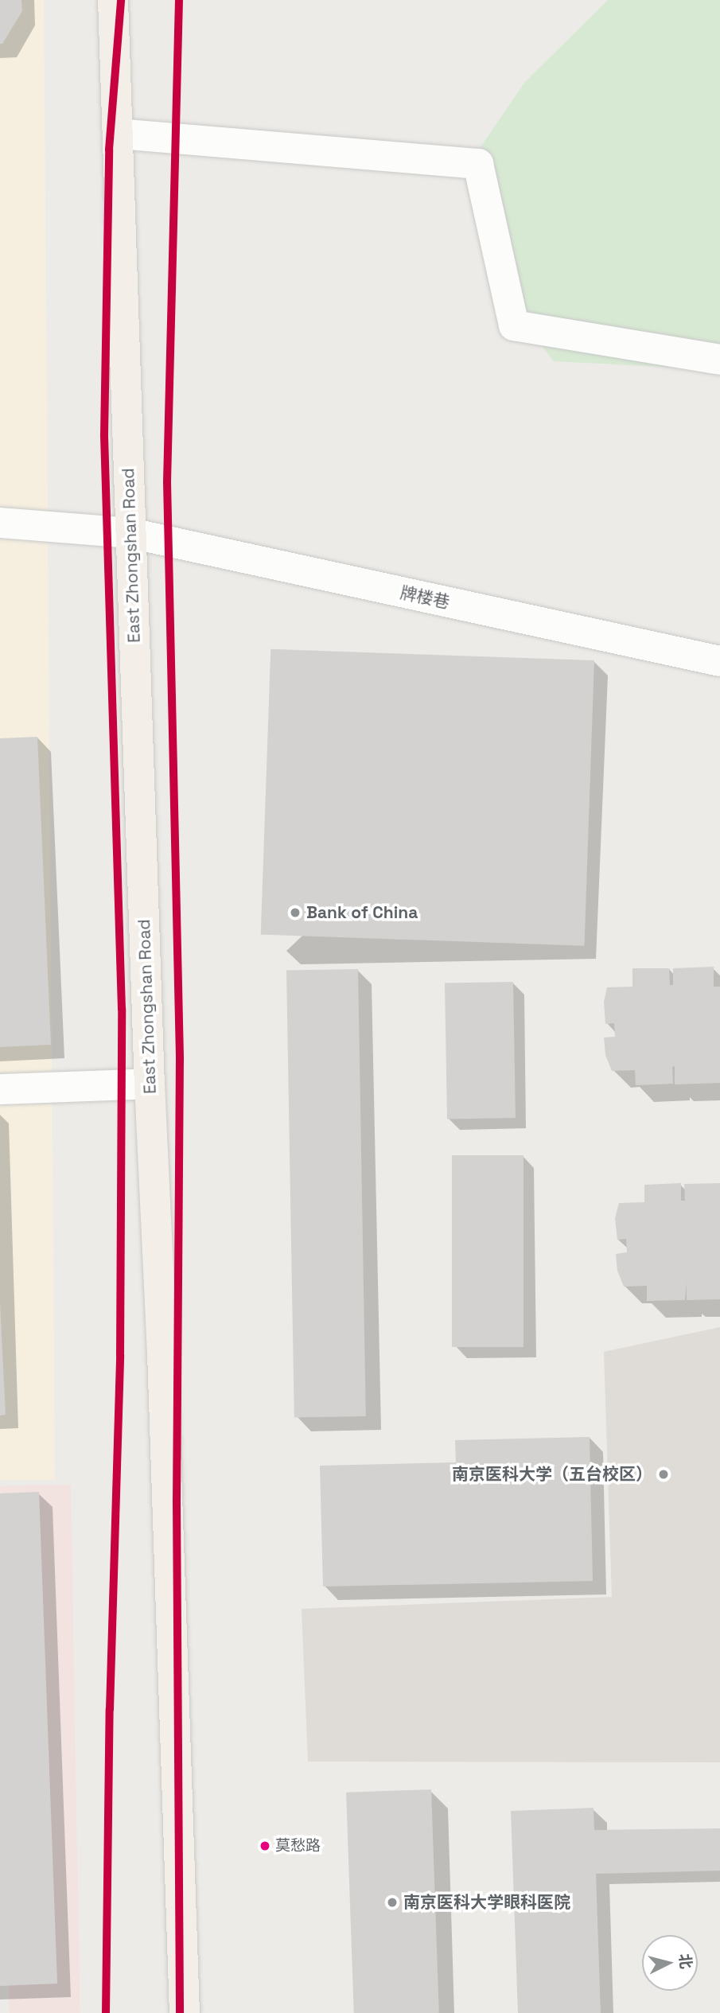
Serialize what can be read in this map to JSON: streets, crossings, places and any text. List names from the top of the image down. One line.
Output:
{"streets":{"main road":["East Zhongshan Road"],"street":["牌楼巷"]},"crossings":[["East Zhongshan Road","牌楼巷"]],"places":["Bank of China","南京医科大学（五台校区）","莫愁路","南京医科大学眼科医院"],"north":"right"}
